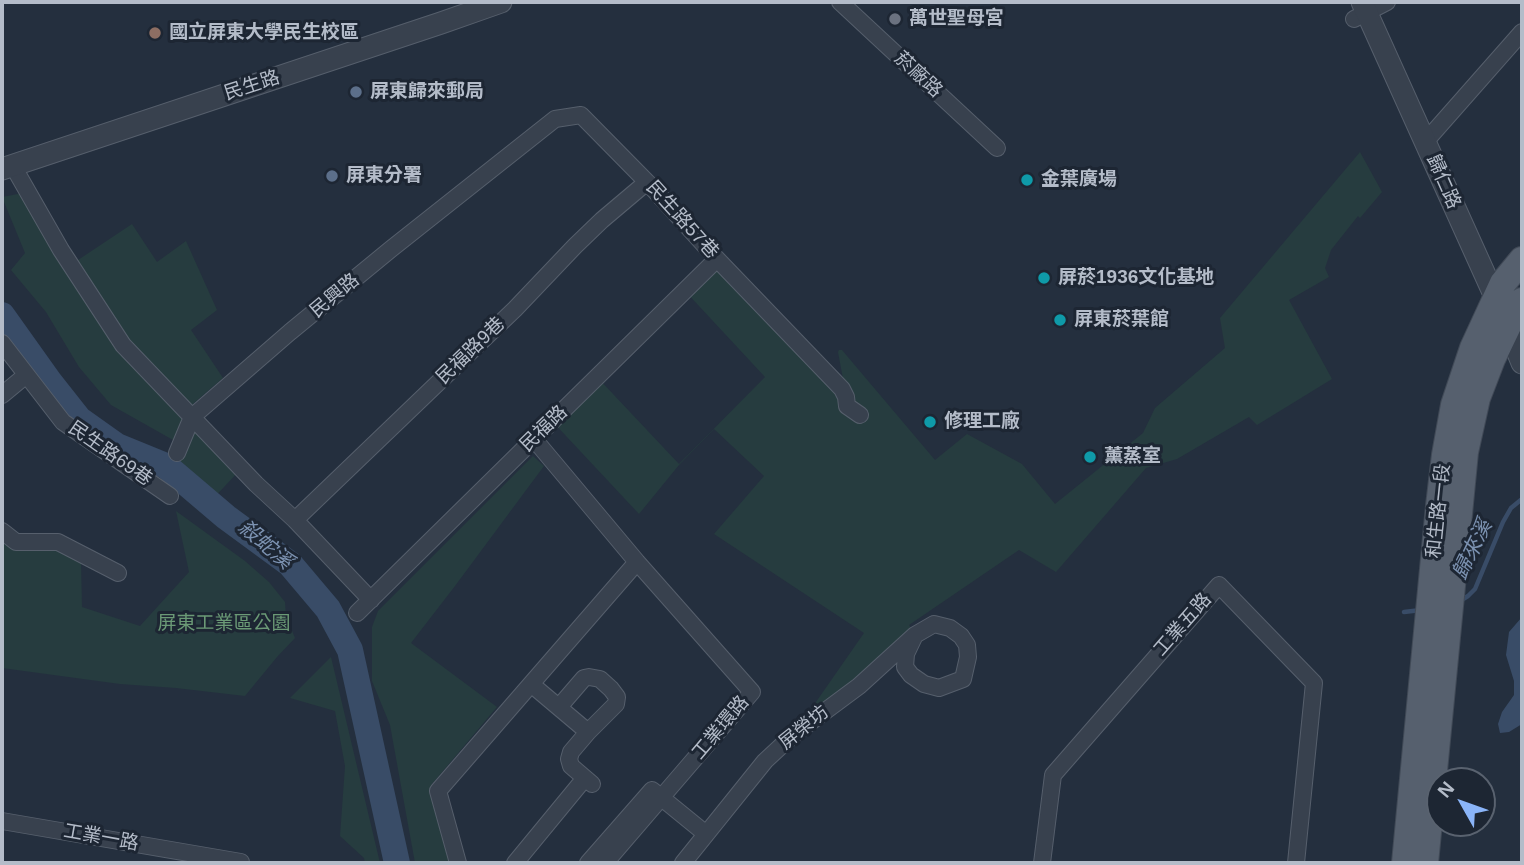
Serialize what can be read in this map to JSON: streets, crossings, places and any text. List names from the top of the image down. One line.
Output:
{"streets":{"main road":["和生路一段"],"street":["菸廠路","民生路","歸仁路","民生路57巷","民興路","民福路9巷","民福路","民生路69巷","工業五路","工業環路","屏榮坊","工業一路"]},"crossings":[["歸仁路","和生路一段"],["民生路57巷","民興路"],["民生路57巷","民福路9巷"],["民生路57巷","民福路"],["民福路","工業環路"]],"water":["殺蛇溪","歸來溪"],"parks":["屏東工業區公園"],"places":["萬世聖母宮","國立屏東大學民生校區","屏東歸來郵局","屏東分署","金葉廣場","屏菸1936文化基地","屏東菸葉館","修理工廠","薰蒸室"],"north":"top left"}
